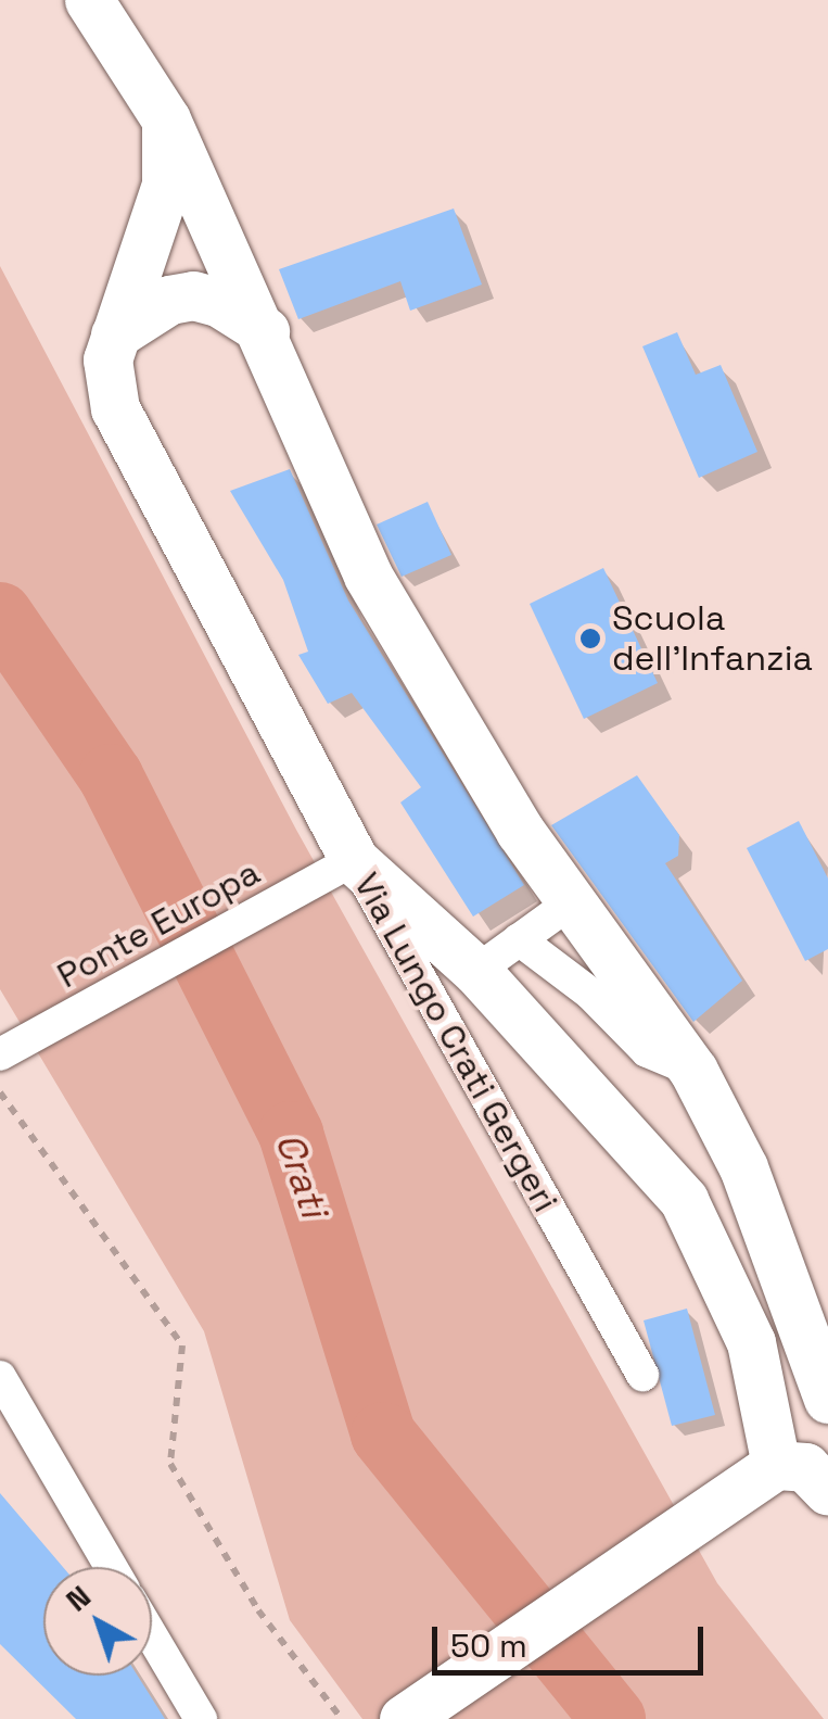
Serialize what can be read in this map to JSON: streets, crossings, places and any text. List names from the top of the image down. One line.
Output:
{"streets":{"street":["Ponte Europa","Via Lungo Crati Gergeri"]},"crossings":[["Ponte Europa","Via Lungo Crati Gergeri"]],"water":["Crati"],"places":["Scuola dell'Infanzia"],"scale_bar":"50 m","north":"top left"}
